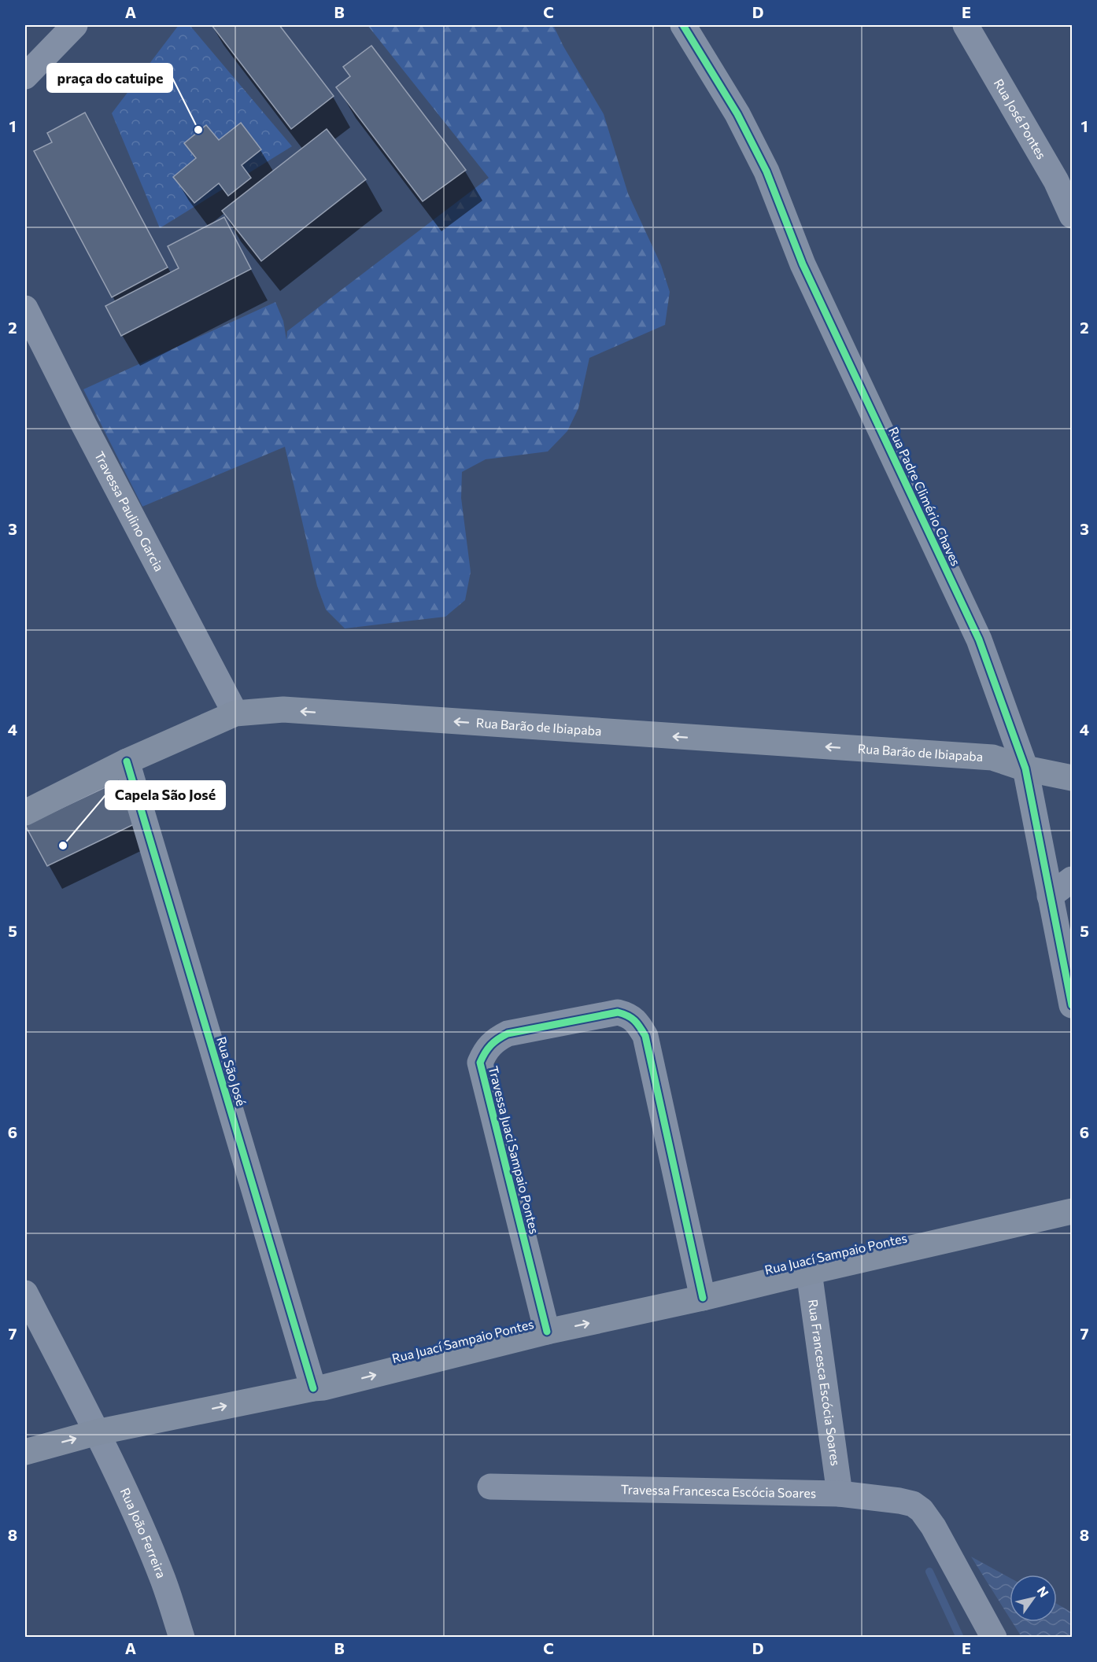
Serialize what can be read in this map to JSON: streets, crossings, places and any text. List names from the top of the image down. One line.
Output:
{"streets":{"main road":["Rua Barão de Ibiapaba","Rua Juací Sampaio Pontes"],"street":["Rua José Pontes","Rua Padre Climério Chaves","Travessa Paulino Garcia","Rua São José","Travessa Juaci Sampaio Pontes","Rua Francesca Escócia Soares","Travessa Francesca Escócia Soares","Rua João Ferreira"]},"crossings":[["Rua Padre Climério Chaves","Rua Barão de Ibiapaba"],["Travessa Paulino Garcia","Rua Barão de Ibiapaba"],["Rua Barão de Ibiapaba","Rua São José"],["Rua São José","Rua Juací Sampaio Pontes"],["Travessa Juaci Sampaio Pontes","Rua Juací Sampaio Pontes"],["Rua Juací Sampaio Pontes","Rua Francesca Escócia Soares"],["Rua Juací Sampaio Pontes","Rua João Ferreira"],["Rua Francesca Escócia Soares","Travessa Francesca Escócia Soares"]],"one_way":["Rua Barão de Ibiapaba","Rua Juací Sampaio Pontes"],"places":["praça do catuipe","Capela São José"],"north":"top right","grid":{"columns":["A","B","C","D","E"],"rows":["1","2","3","4","5","6","7","8"]}}
